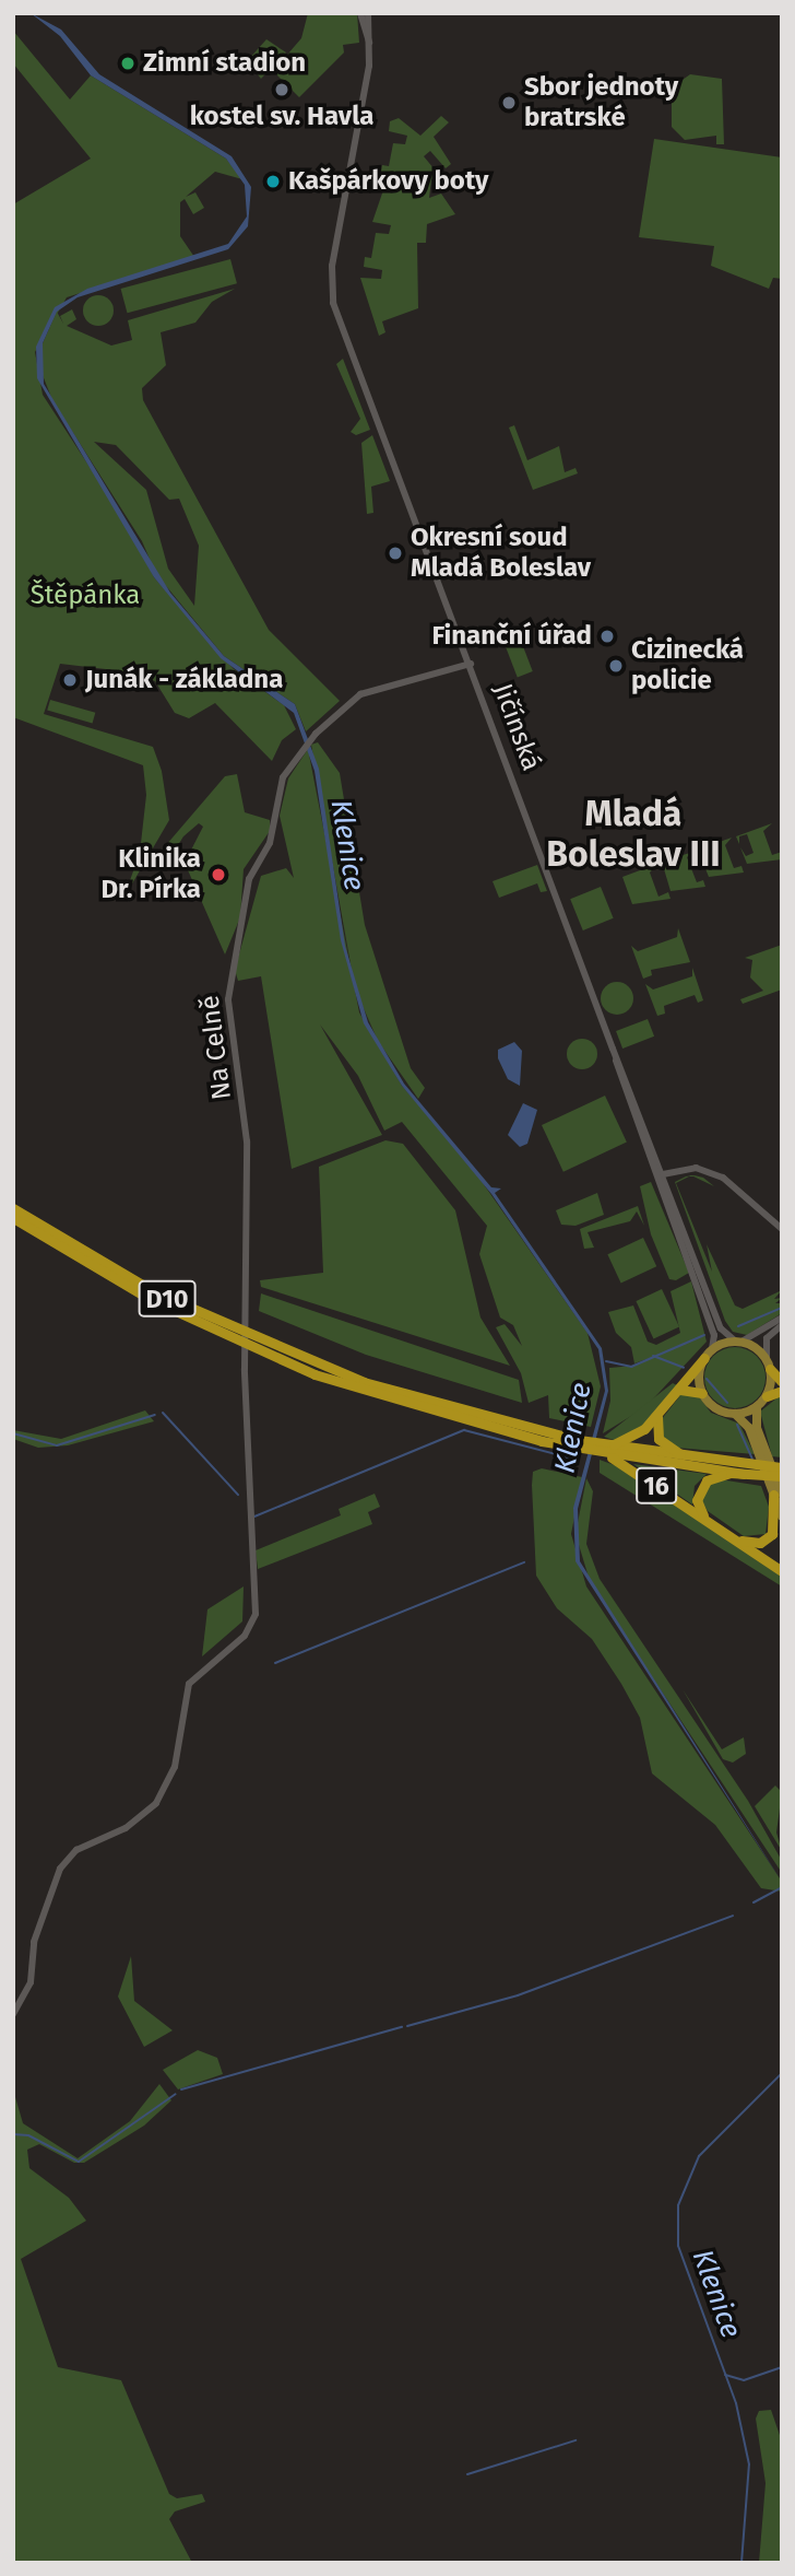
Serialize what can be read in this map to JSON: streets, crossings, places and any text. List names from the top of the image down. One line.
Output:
{"streets":{"highway":["D10","16"],"main road":["Jičínská"],"street":["Na Celně"]},"crossings":[["Jičínská","Na Celně"],["D10","16"]],"districts":["Mladá Boleslav III"],"water":["Klenice"],"parks":["Štěpánka"],"places":["Zimní stadion","kostel sv. Havla","Sbor jednoty bratrské","Kašpárkovy boty","Okresní soud Mladá Boleslav","Finanční úřad","Cizinecká policie","Junák - základna","Klinika Dr. Pírka"]}
